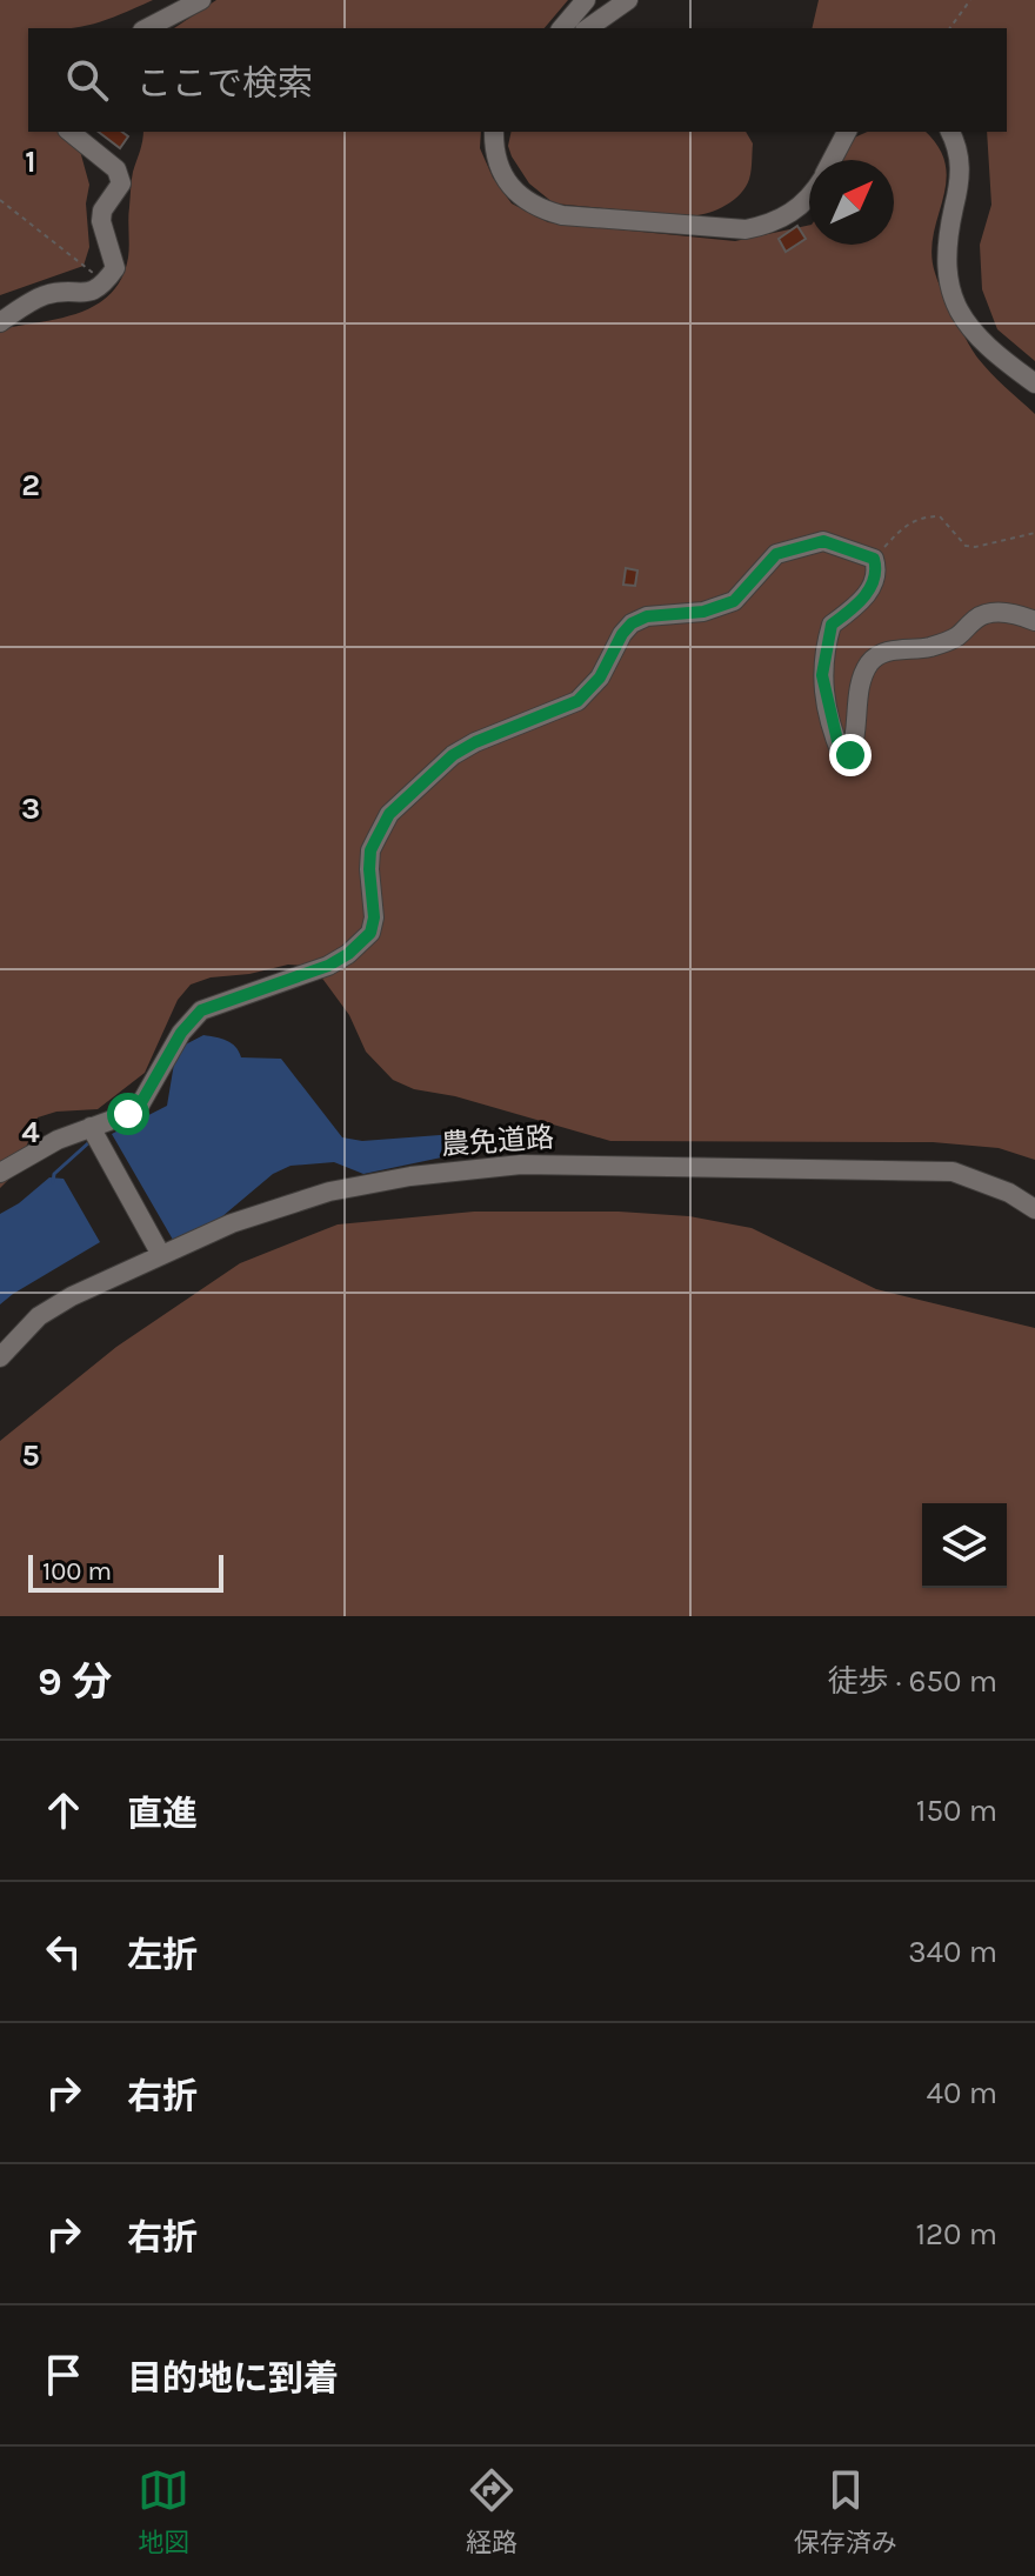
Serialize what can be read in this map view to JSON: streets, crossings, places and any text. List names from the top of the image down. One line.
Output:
{"streets":{"street":["農免道路"]},"scale_bar":"100 m","north":"top right","page":{"search":"ここで検索","scale":"100 m","heading":["9 分","徒歩 · 650 m"],"list":[["直進","150 m"],["左折","340 m"],["右折","40 m"],["右折","120 m"],"目的地に到着"],"nav":["地図","経路","保存済み"]},"grid":{"rows":["1","2","3","4","5"]}}
